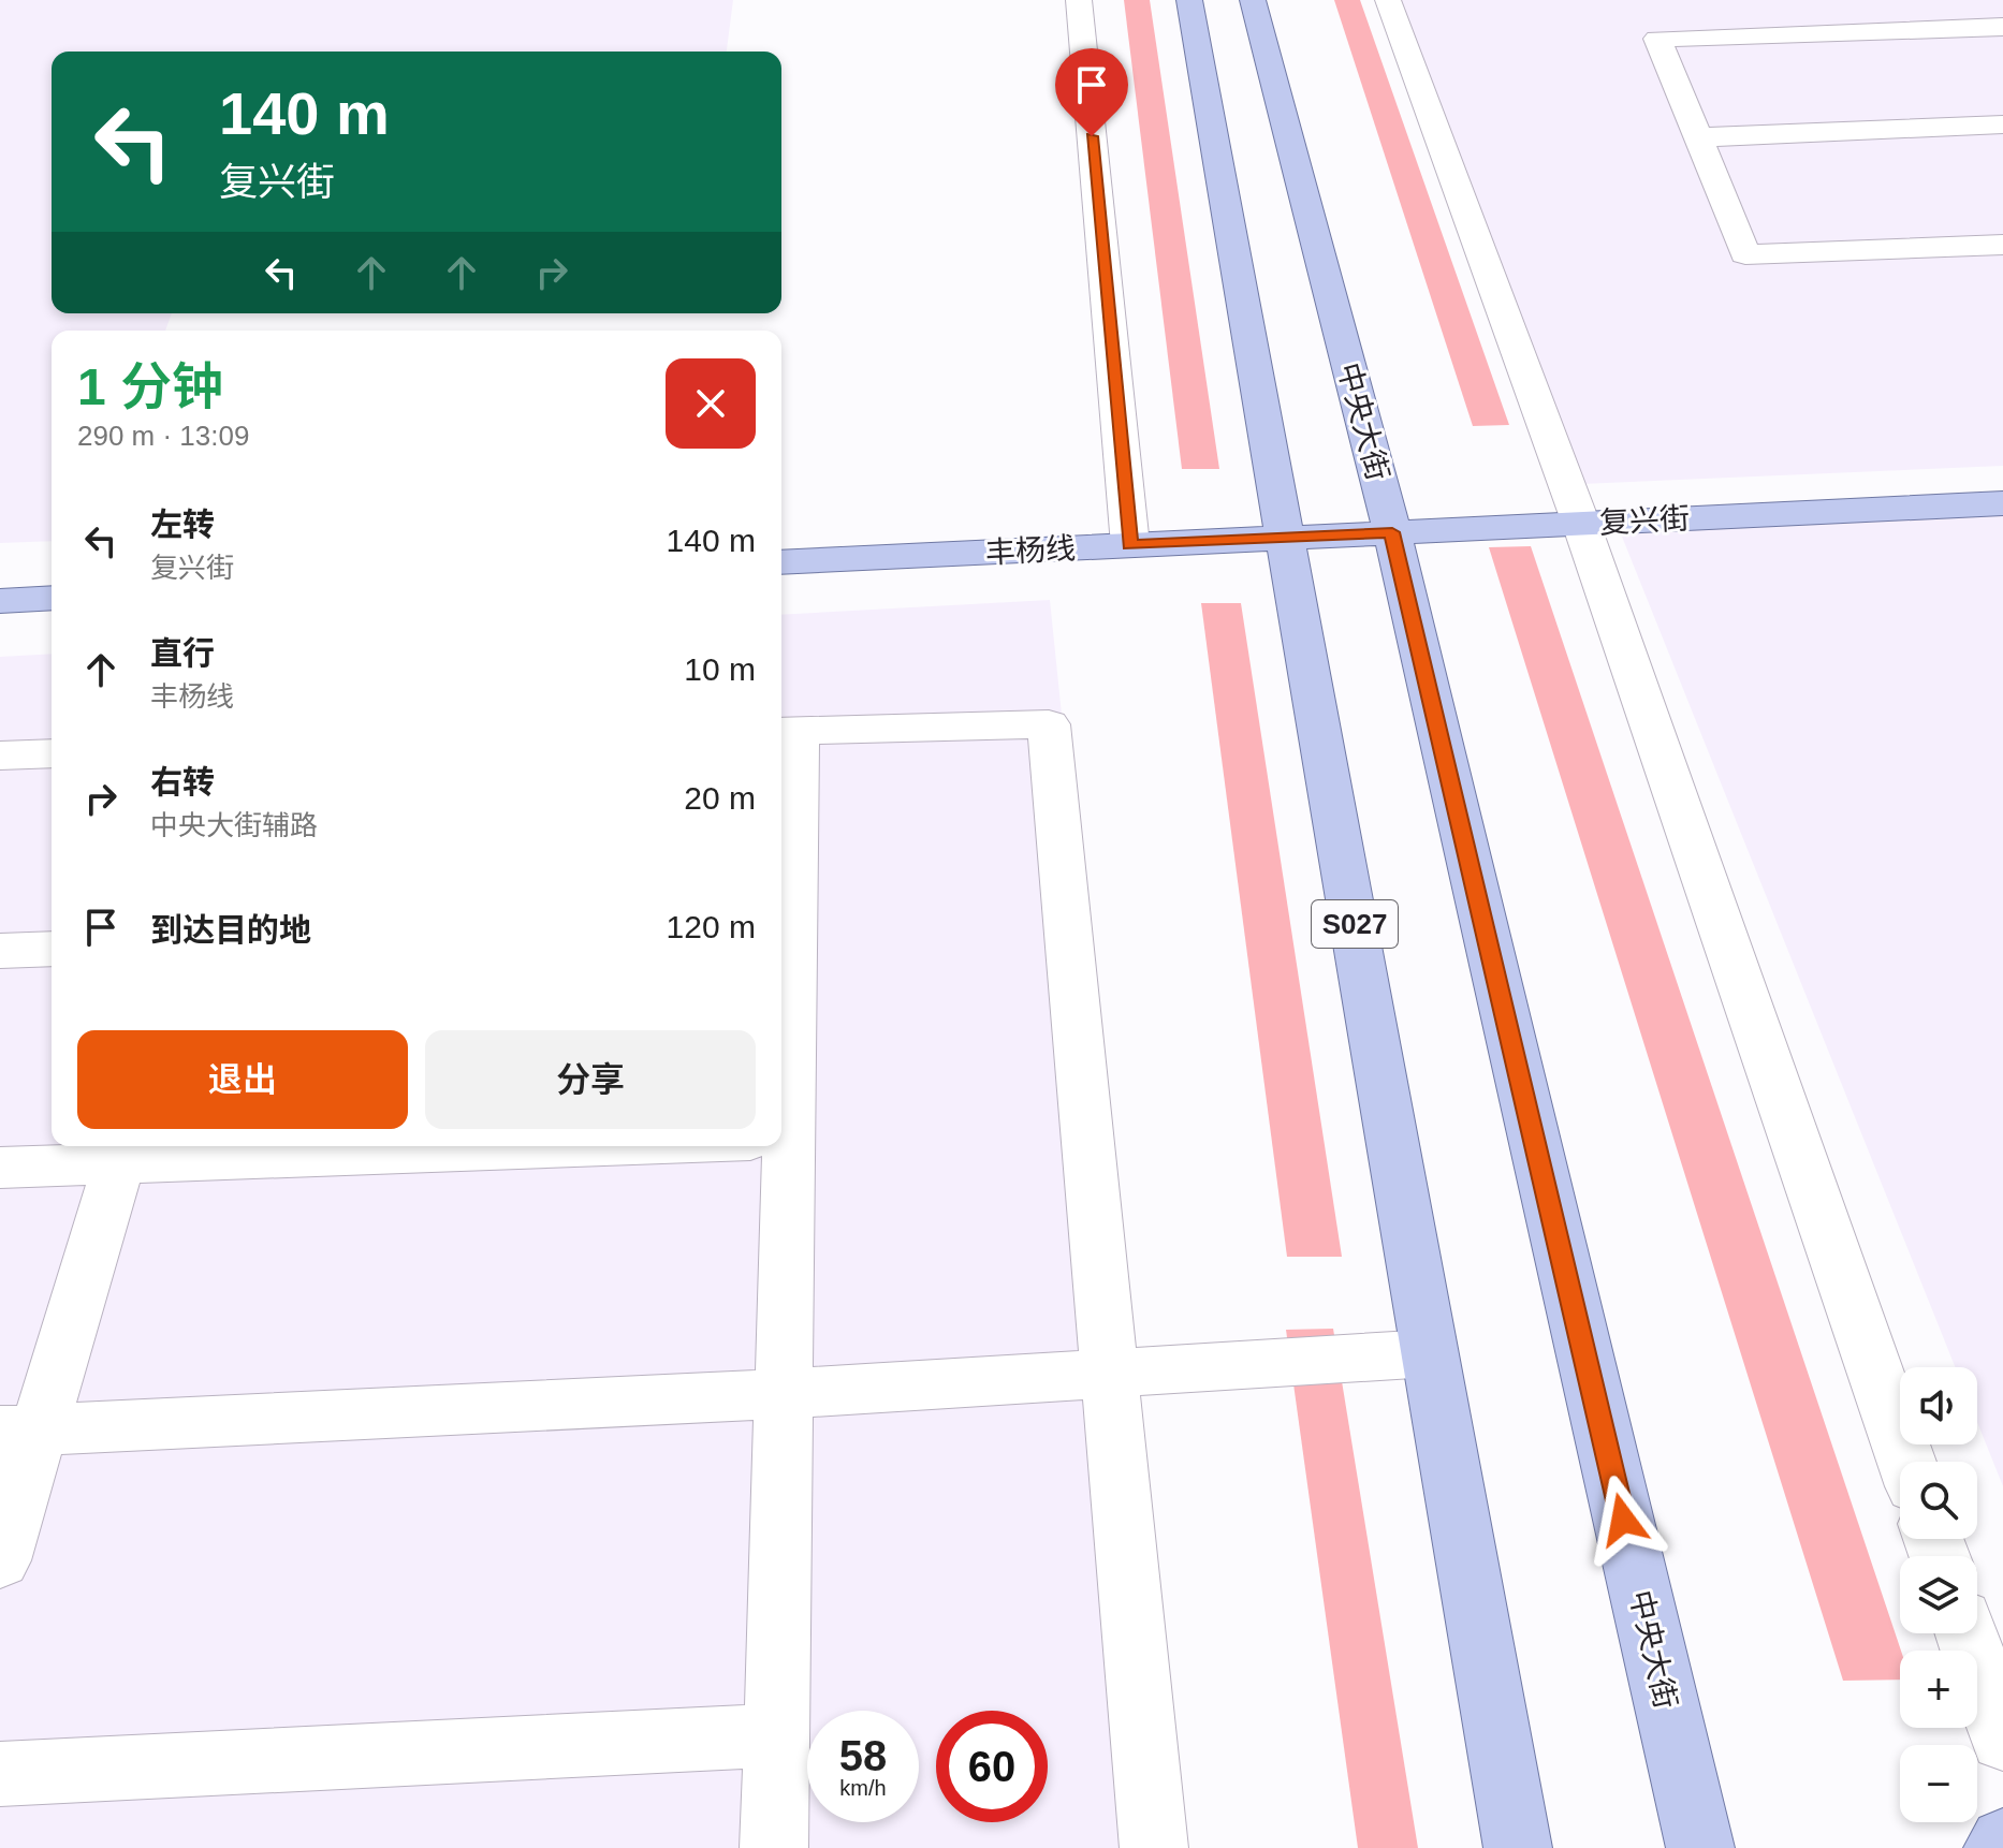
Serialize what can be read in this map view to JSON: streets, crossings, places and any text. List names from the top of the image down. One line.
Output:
{"streets":{"main road":["中央大街","复兴街","丰杨线","S027"]},"crossings":[["中央大街","复兴街"],["复兴街","丰杨线"],["复兴街","S027"],["丰杨线","S027"]],"page":{"turn":["140 m","复兴街"],"heading":["1 分钟","290 m · 13:09"],"list":[{"name":"左转","note":"复兴街","value":"140 m"},{"name":"直行","note":"丰杨线","value":"10 m"},{"name":"右转","note":"中央大街辅路","value":"20 m"},{"name":"到达目的地","value":"120 m"}],"buttons":["退出","分享"],"map_buttons":["+","−"],"speed":"58 km/h","limit":"60"}}
